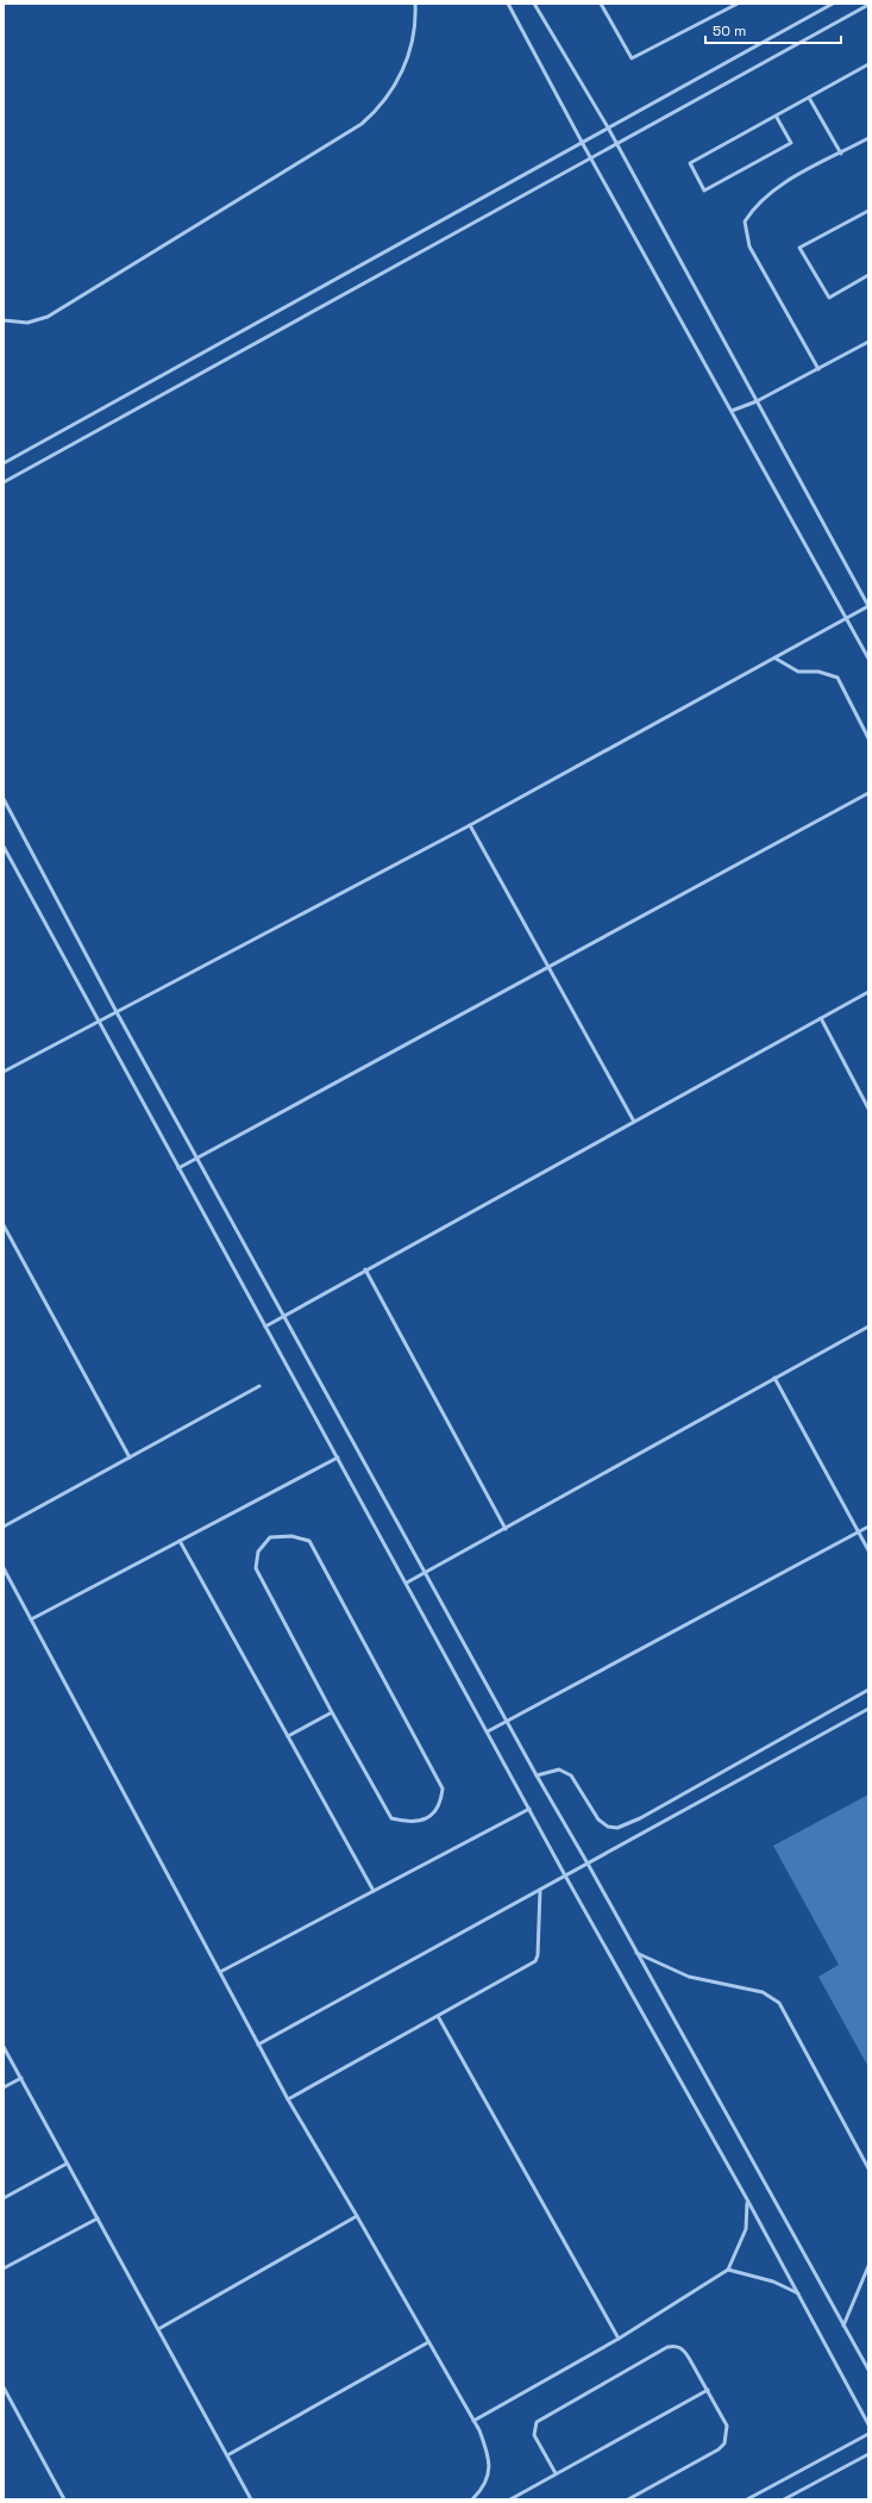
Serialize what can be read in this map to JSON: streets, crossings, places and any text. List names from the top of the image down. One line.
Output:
{"scale_bar":"50 m"}
